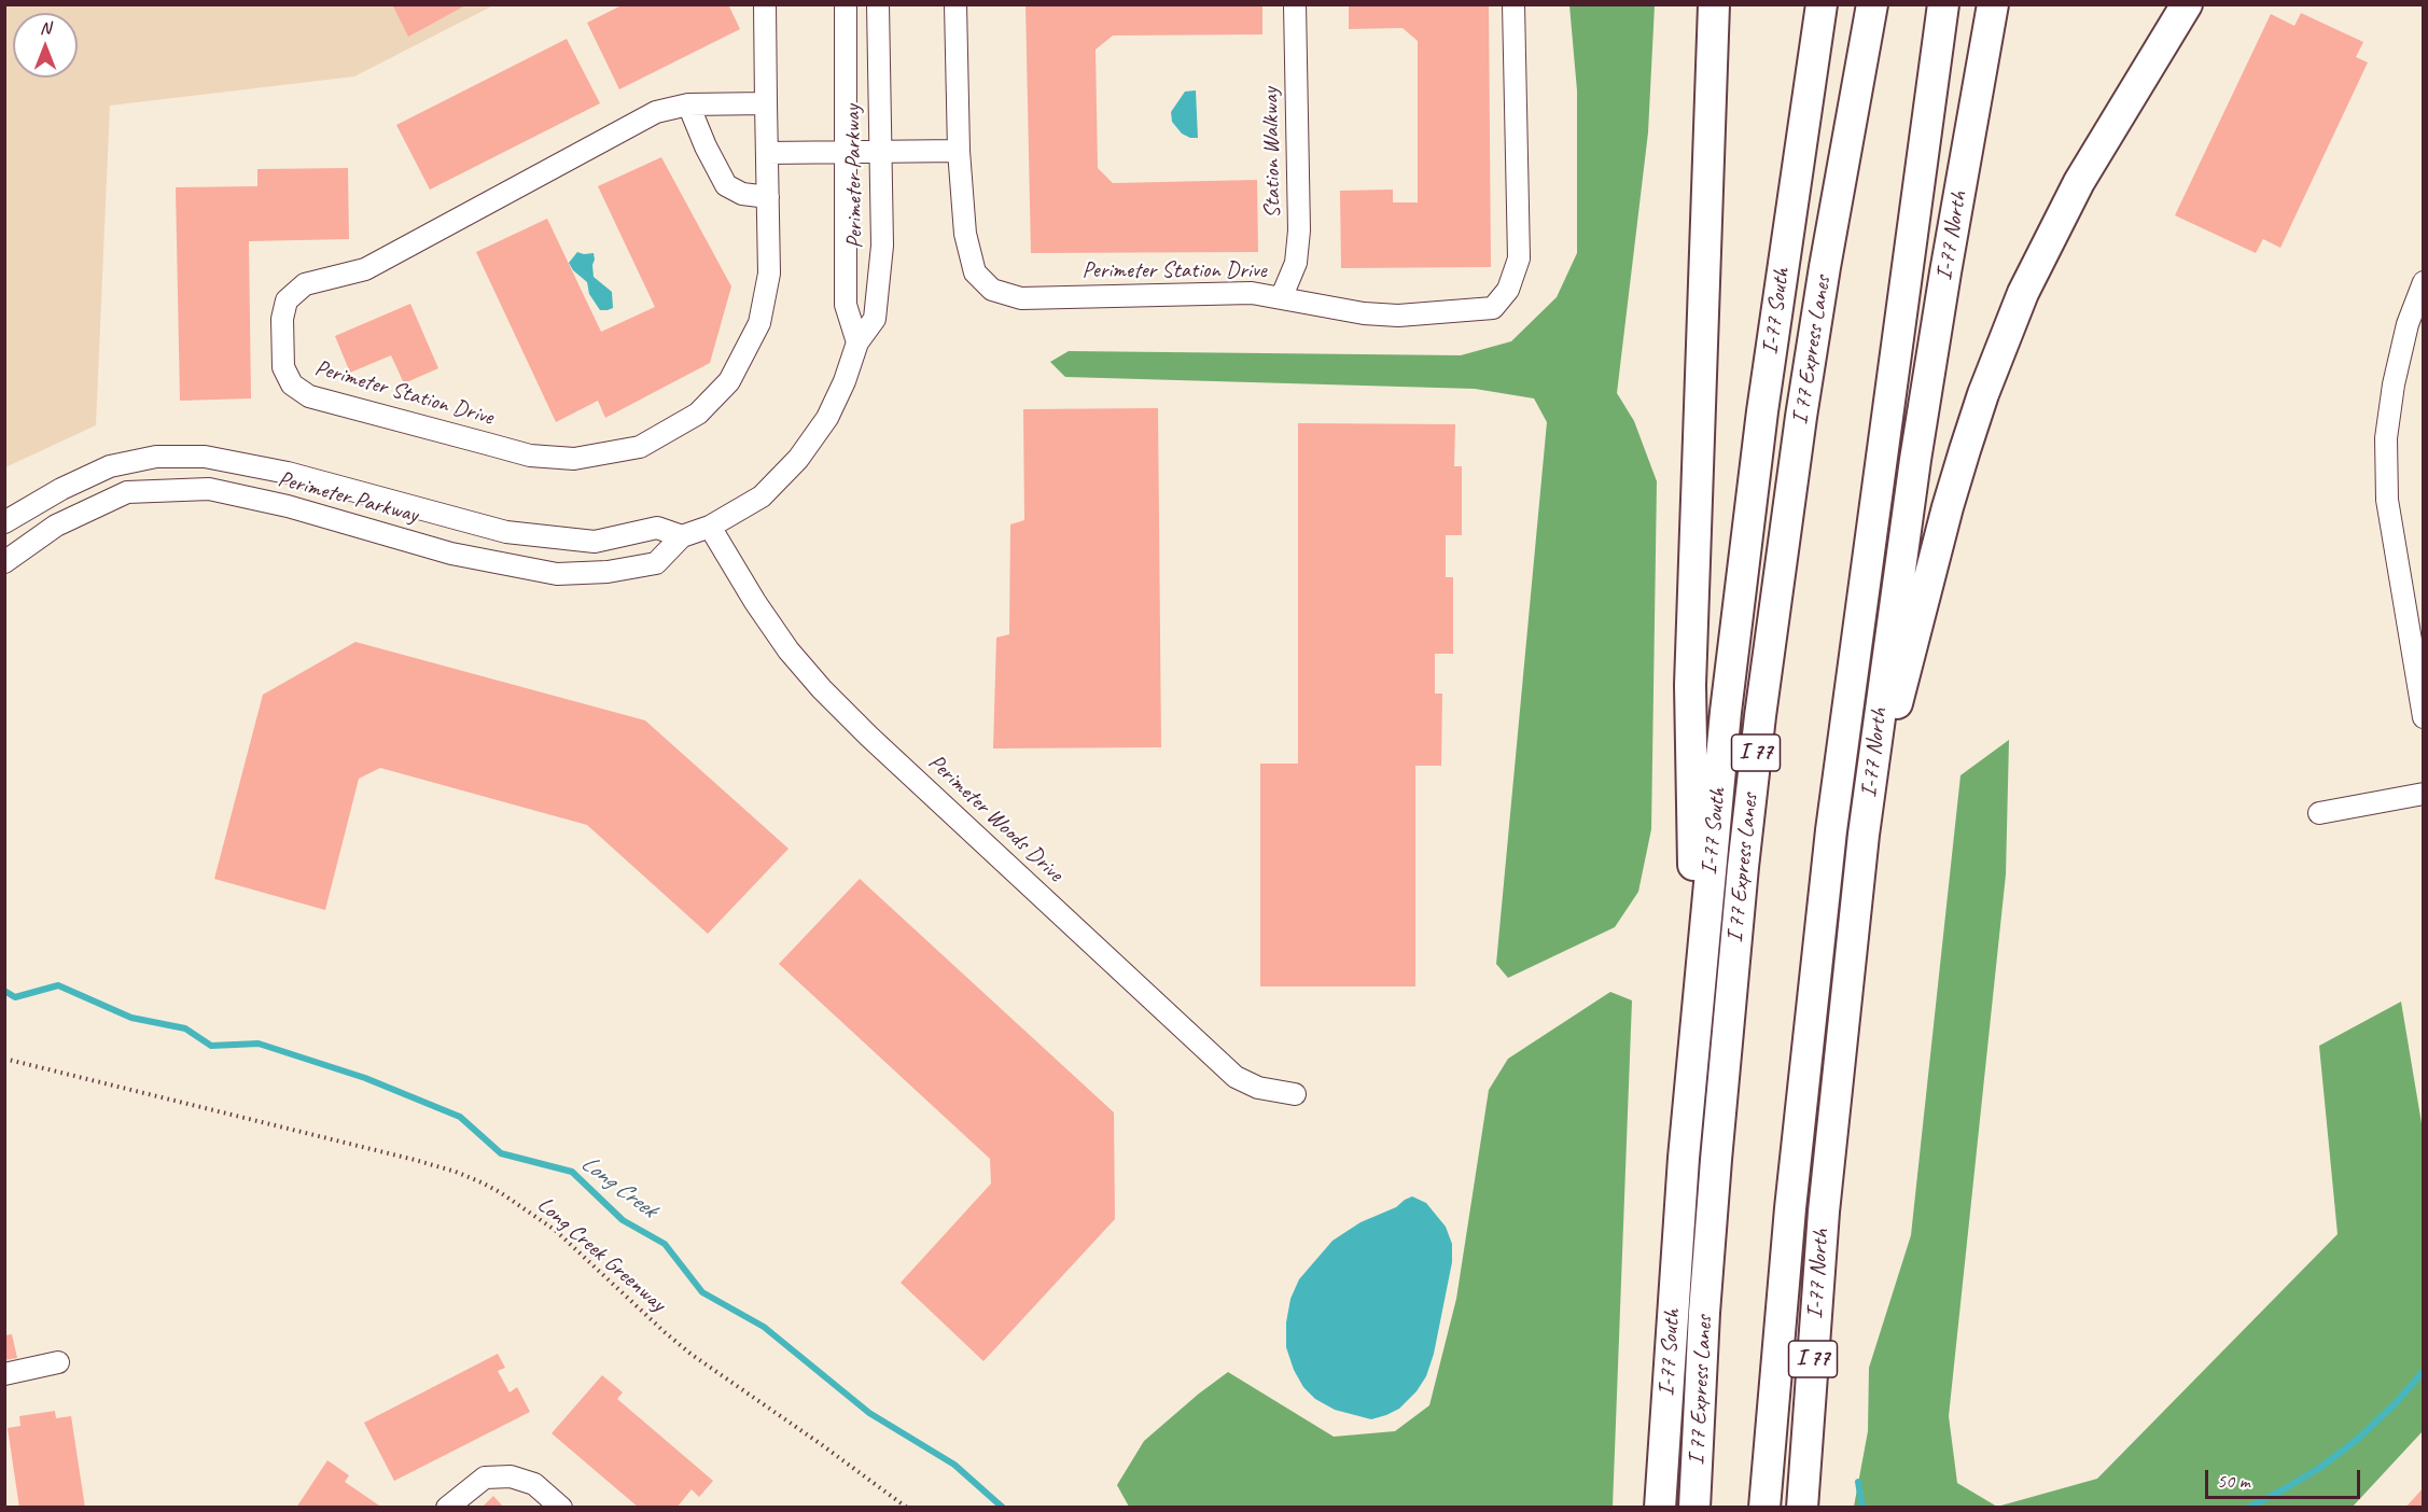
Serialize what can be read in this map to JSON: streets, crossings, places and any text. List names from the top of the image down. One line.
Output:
{"streets":{"highway":["I-77 North","I-77 South","I 77 Express Lanes","I 77"],"street":["Station Walkway","Perimeter Parkway","Perimeter Station Drive","Perimeter Woods Drive"],"path":["Long Creek Greenway"]},"crossings":[["Station Walkway","Perimeter Station Drive"],["Perimeter Parkway","Perimeter Woods Drive"]],"water":["Long Creek"],"scale_bar":"50 m","north":"top"}
